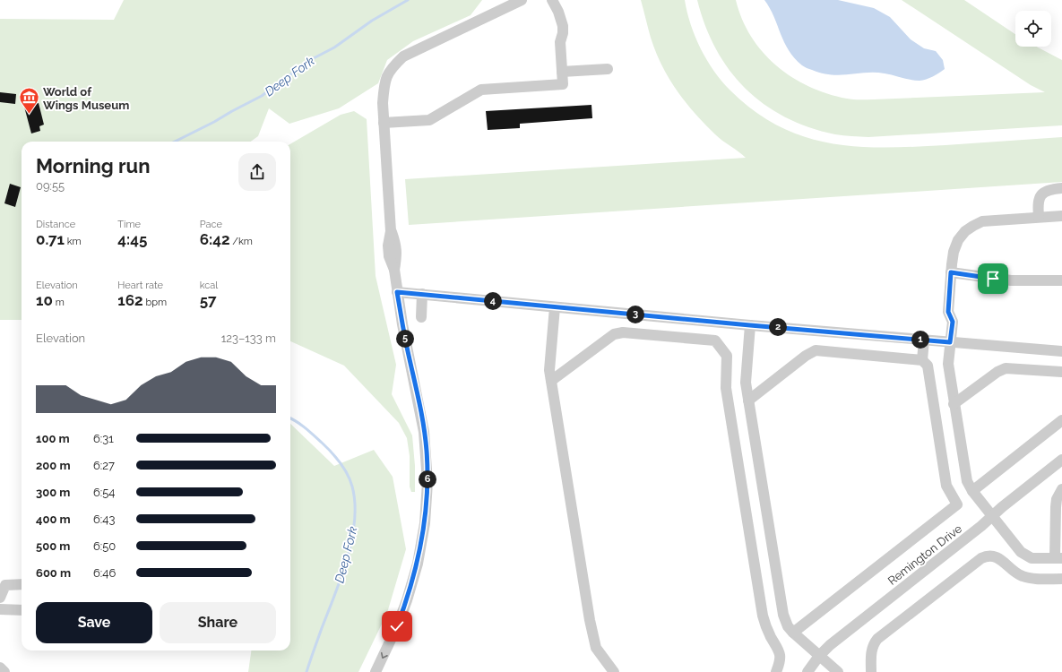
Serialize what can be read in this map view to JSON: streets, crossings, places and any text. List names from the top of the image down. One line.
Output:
{"streets":{"street":["Remington Drive"]},"water":["Deep Fork"],"places":{"museum":["World of Wings Museum"]},"page":{"heading":["Morning run","09:55"],"stats":[["Distance","0.71 km"],["Time","4:45"],["Pace","6:42 /km"],["Elevation","10 m"],["Heart rate","162 bpm"],["kcal","57"]],"pins":["4","3","2","5","1","6"],"chart":["Elevation","123–133 m"],"list":[{"name":"100 m","note":"6:31"},{"name":"200 m","note":"6:27"},{"name":"300 m","note":"6:54"},{"name":"400 m","note":"6:43"},{"name":"500 m","note":"6:50"},{"name":"600 m","note":"6:46"}],"buttons":["Save","Share"]}}
